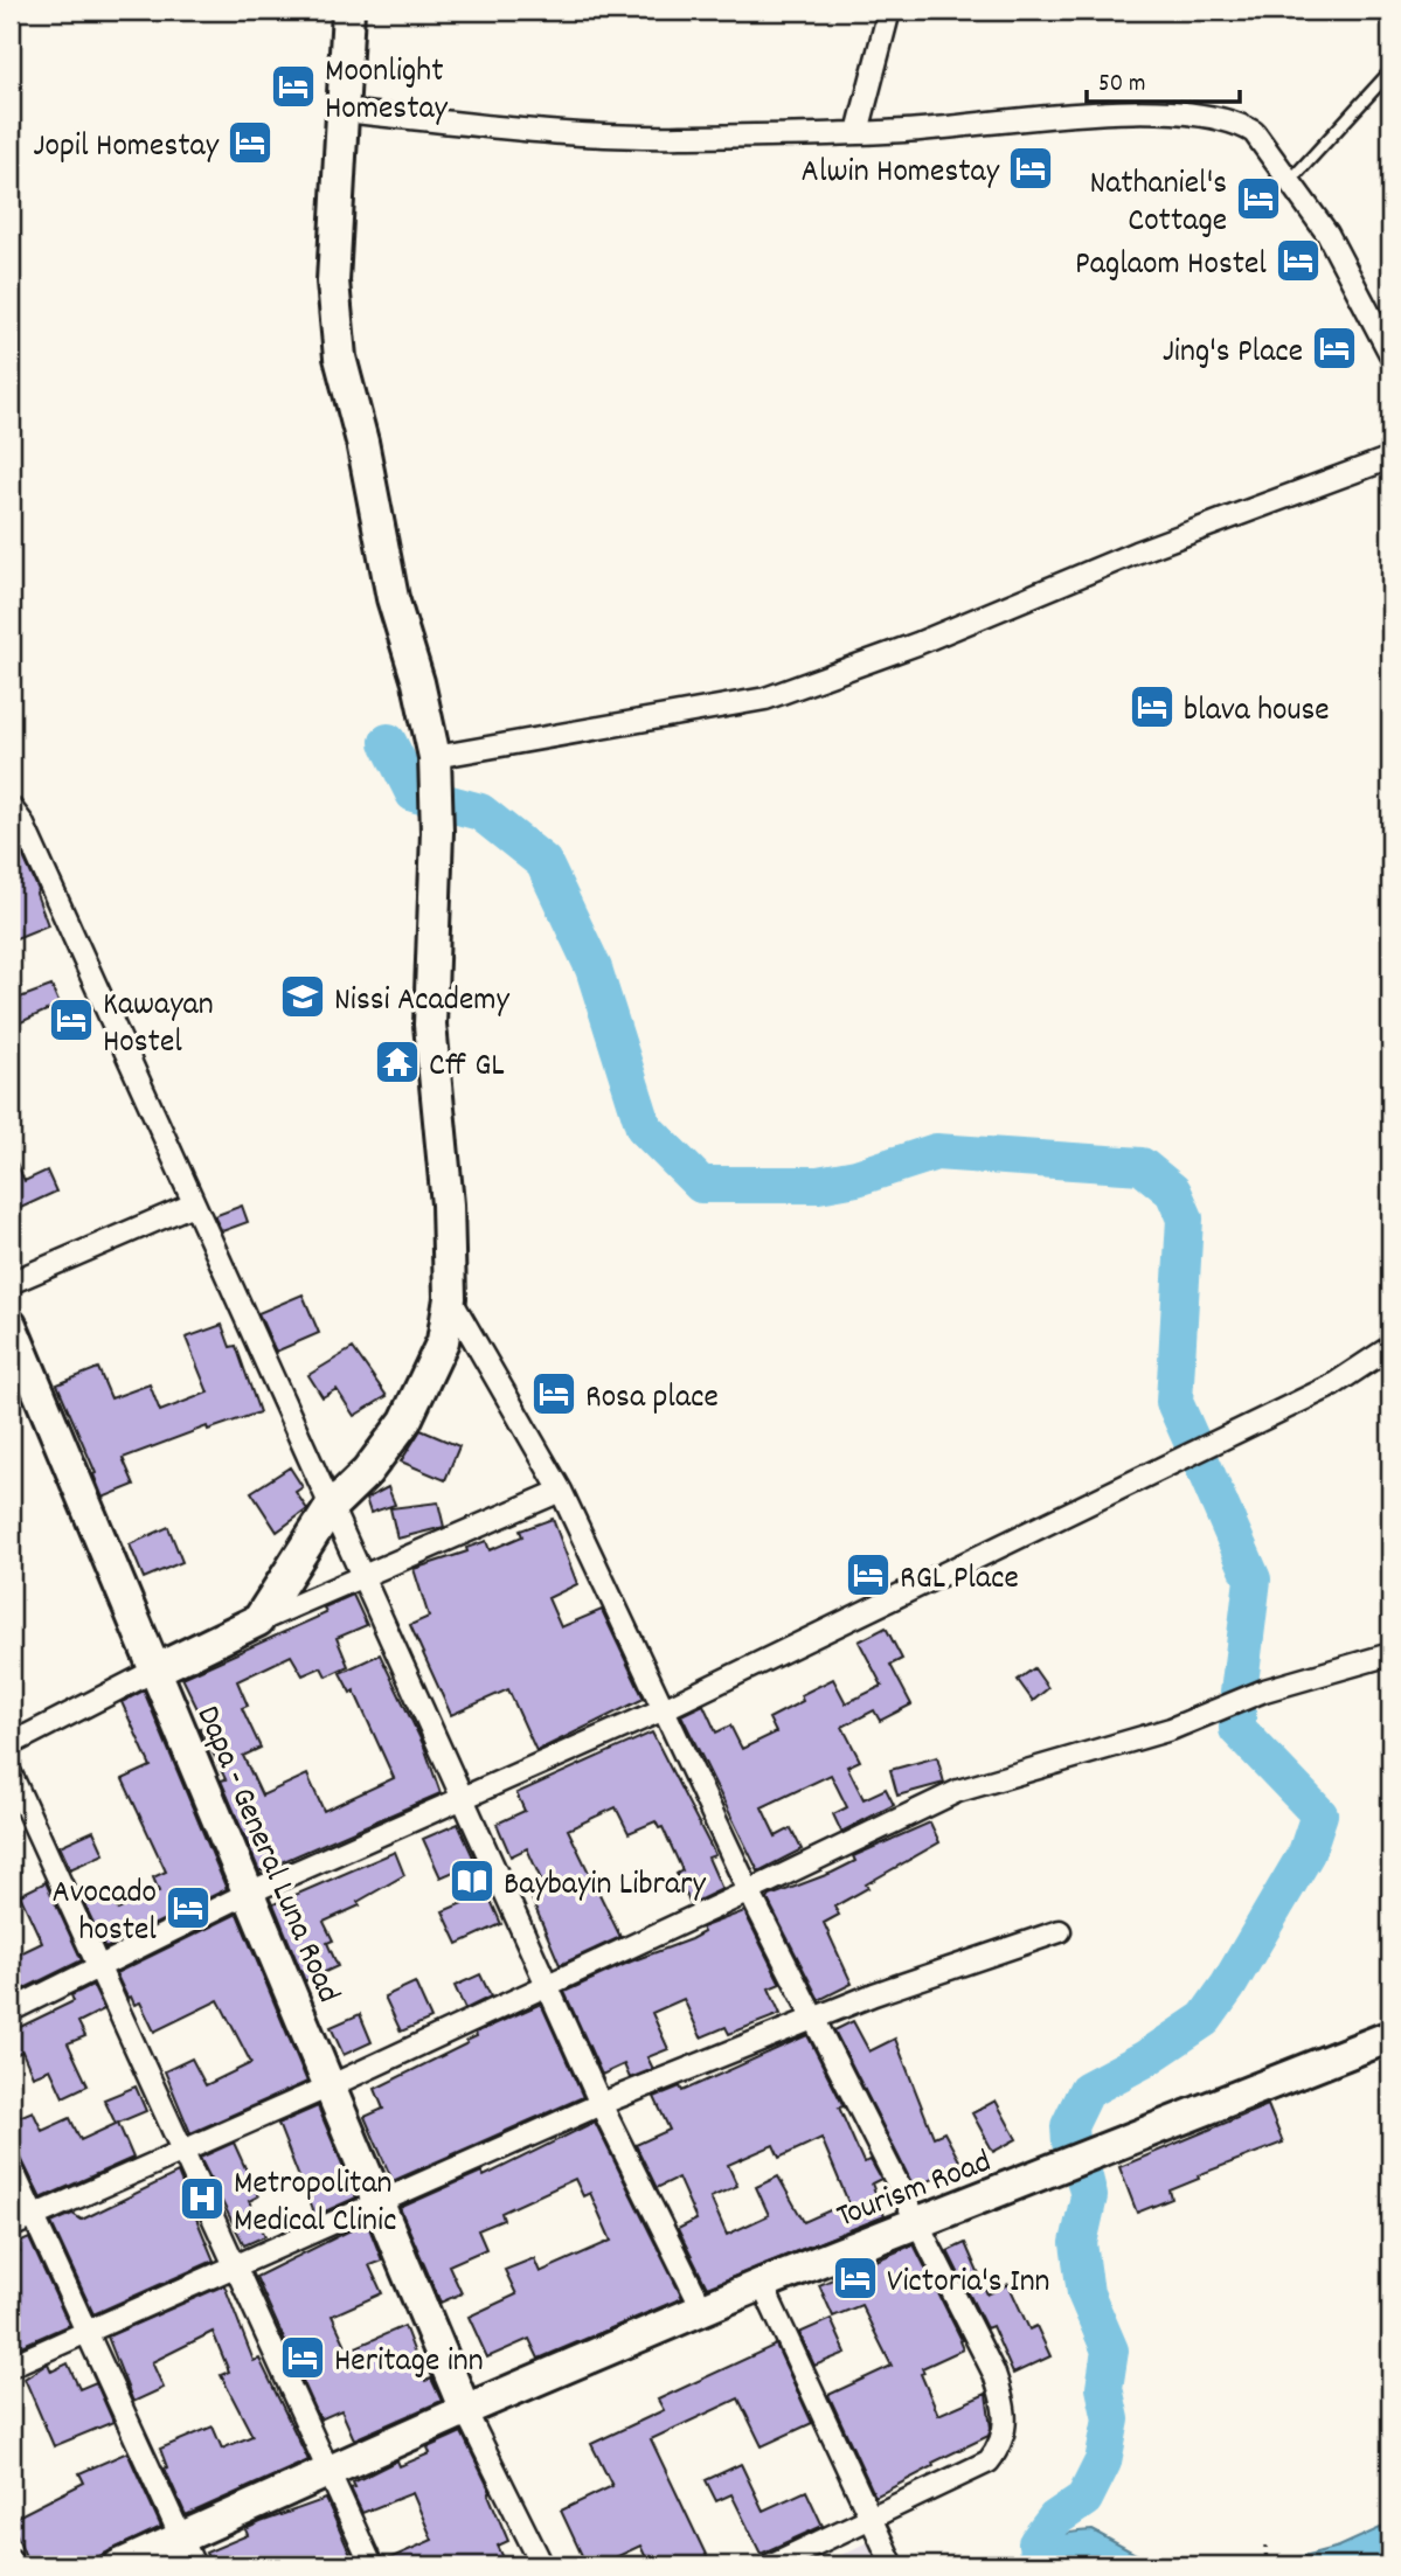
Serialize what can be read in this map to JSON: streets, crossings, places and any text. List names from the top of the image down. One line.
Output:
{"streets":{"street":["Dapa - General Luna Road","Tourism Road"]},"crossings":[["Dapa - General Luna Road","Tourism Road"]],"places":{"hotel":["Moonlight Homestay","Jopil Homestay","Alwin Homestay","Nathaniel's Cottage","Paglaom Hostel","Jing's Place","blava house","Kawayan Hostel","Rosa place","RGL Place","Avocado hostel","Victoria's Inn","Heritage inn"],"school or university":["Nissi Academy"],"temple":["Cff GL"],"library":["Baybayin Library"],"hospital":["Metropolitan Medical Clinic"]},"scale_bar":"50 m"}
